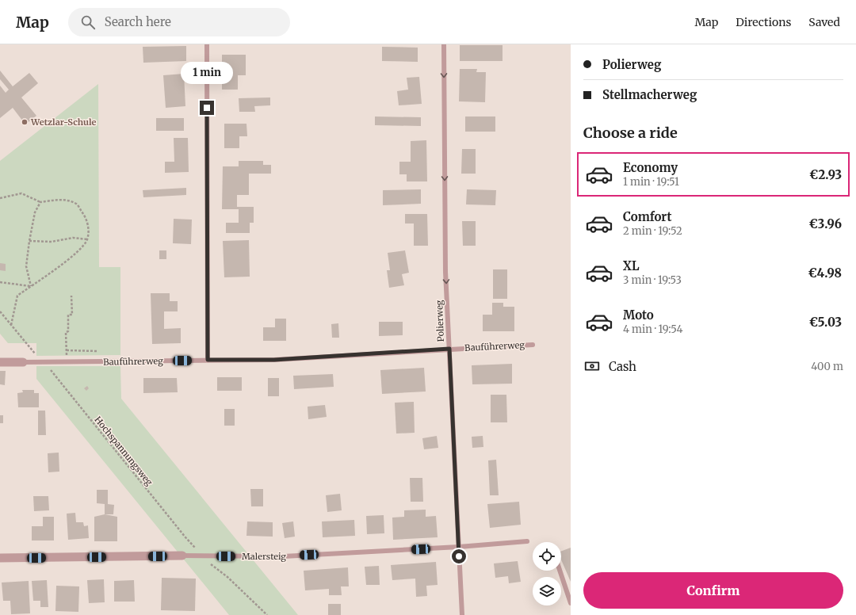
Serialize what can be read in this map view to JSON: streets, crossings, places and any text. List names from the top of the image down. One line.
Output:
{"streets":{"street":["Bauführerweg","Malersteig"],"lane":["Polierweg"],"path":["Hochspannungsweg"]},"crossings":[["Polierweg","Bauführerweg"],["Polierweg","Malersteig"]],"one_way":["Polierweg"],"places":["Wetzlar-Schule"],"page":{"header":"Map","search":"Search here","nav":["Map","Directions","Saved"],"banner":["Polierweg","Stellmacherweg"],"bubble":"1 min","heading":"Choose a ride","list":[{"name":"Economy","note":"1 min · 19:51","value":"€2.93"},{"name":"Comfort","note":"2 min · 19:52","value":"€3.96"},{"name":"XL","note":"3 min · 19:53","value":"€4.98"},{"name":"Moto","note":"4 min · 19:54","value":"€5.03"}],"pay":["Cash","400 m"],"buttons":"Confirm"}}
